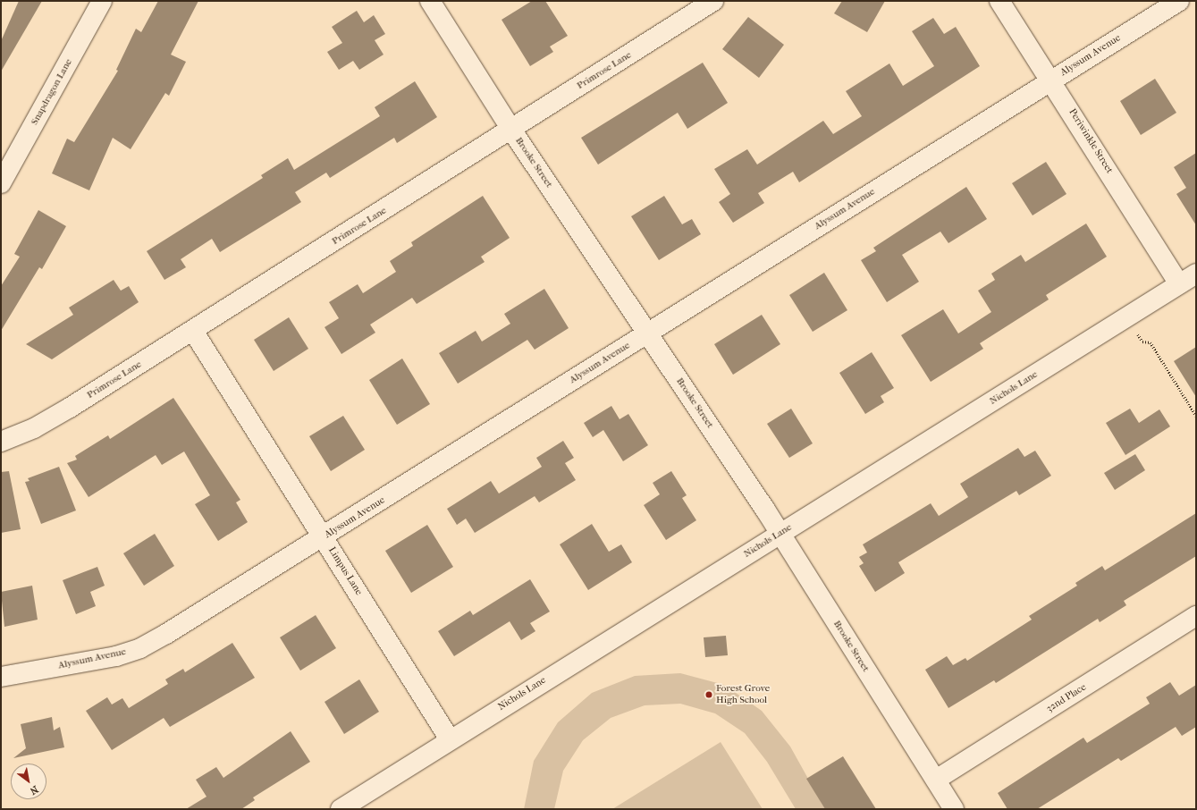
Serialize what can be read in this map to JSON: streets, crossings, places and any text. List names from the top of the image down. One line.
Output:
{"streets":{"street":["Alyssum Avenue","Primrose Lane","Snapdragon Lane","Periwinkle Street","Brooke Street","Nichols Lane","Limpus Lane","32nd Place"]},"crossings":[["Alyssum Avenue","Periwinkle Street"],["Alyssum Avenue","Brooke Street"],["Alyssum Avenue","Limpus Lane"],["Primrose Lane","Brooke Street"],["Primrose Lane","Limpus Lane"],["Periwinkle Street","Nichols Lane"],["Brooke Street","Nichols Lane"],["Brooke Street","32nd Place"],["Nichols Lane","Limpus Lane"]],"places":["Forest Grove High School"],"north":"bottom right"}
